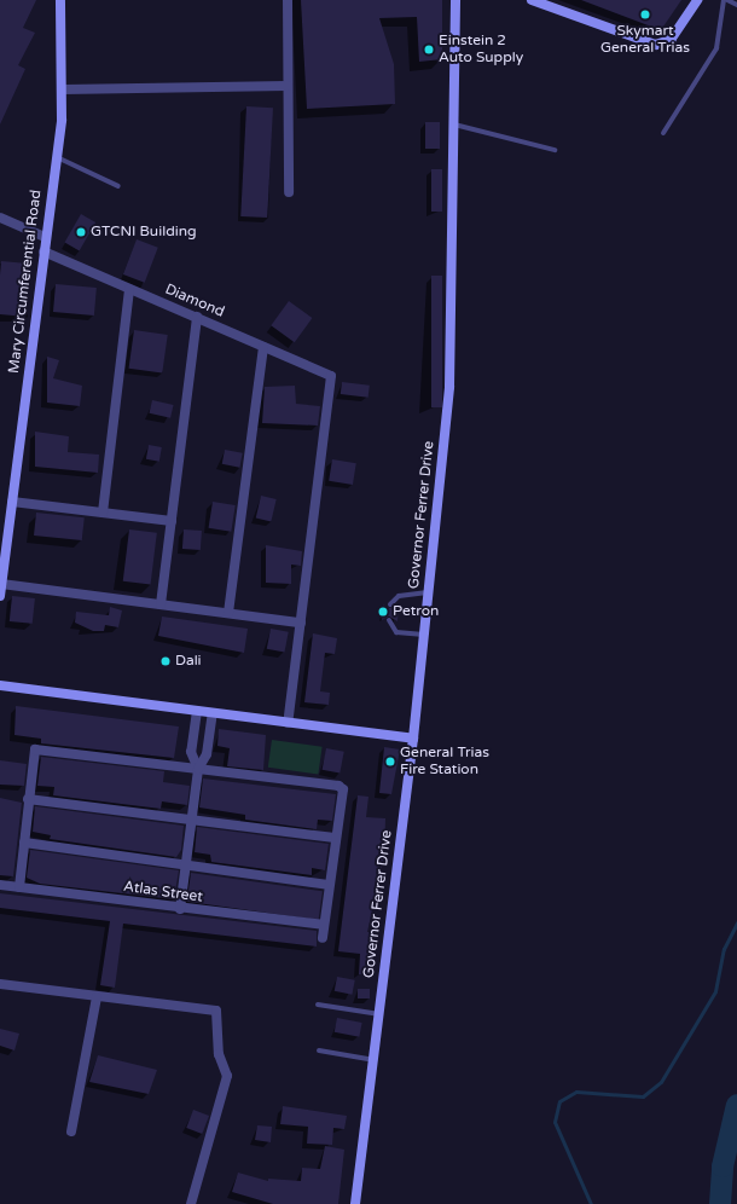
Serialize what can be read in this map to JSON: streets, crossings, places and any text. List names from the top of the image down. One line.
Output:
{"streets":{"street":["Mary Circumferential Road","Diamond","Governor Ferrer Drive","Atlas Street"]},"crossings":[["Mary Circumferential Road","Diamond"]],"places":["Skymart General Trias","Einstein 2 Auto Supply","GTCNI Building","Petron","Dali","General Trias Fire Station"]}
